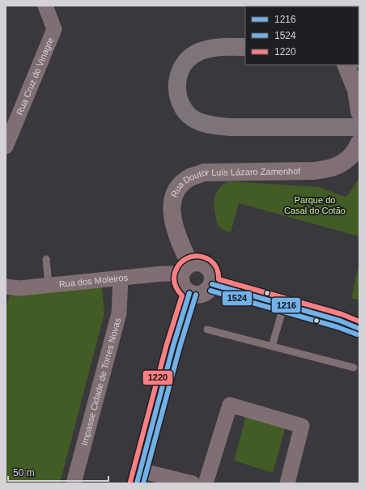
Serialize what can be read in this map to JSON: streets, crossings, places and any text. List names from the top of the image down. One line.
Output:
{"streets":{"street":["Rua Cruz do Vinagre","Rua Doutor Luís Lázaro Zamenhof","Rua dos Moleiros","Impasse Cidade de Torres Novas"]},"crossings":[["Rua Doutor Luís Lázaro Zamenhof","Rua dos Moleiros"],["Rua dos Moleiros","Impasse Cidade de Torres Novas"]],"parks":["Parque do Casal do Cotão"],"lines":["transit line 1220","transit line 1216","transit line 1524"],"legend":["1216","1524","1220"],"scale_bar":"50 m"}
